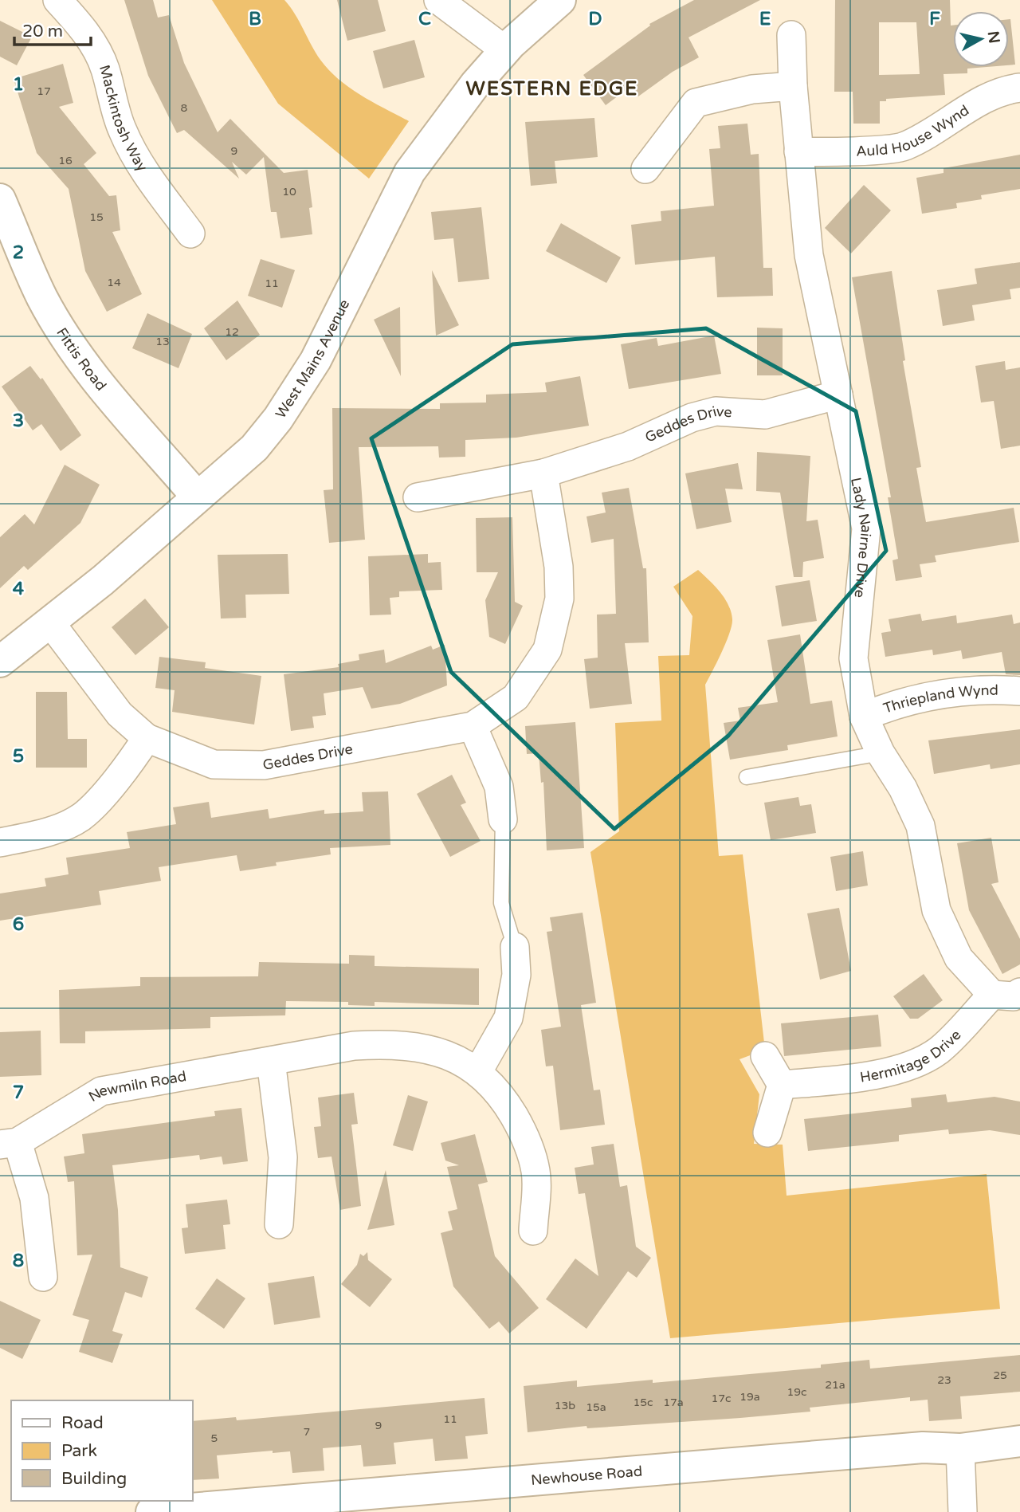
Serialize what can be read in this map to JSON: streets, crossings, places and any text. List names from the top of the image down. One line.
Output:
{"streets":{"street":["Mackintosh Way","Auld House Wynd","West Mains Avenue","Fittis Road","Geddes Drive","Lady Nairne Drive","Thriepland Wynd","Hermitage Drive","Newmiln Road","Newhouse Road"]},"crossings":[["Auld House Wynd","Lady Nairne Drive"],["West Mains Avenue","Fittis Road"],["West Mains Avenue","Geddes Drive"],["Geddes Drive","Lady Nairne Drive"],["Lady Nairne Drive","Thriepland Wynd"],["Lady Nairne Drive","Hermitage Drive"]],"districts":["WESTERN EDGE"],"house_numbers":["17","8","9","16","10","15","14","11","12","13","25","23","21a","19c","19a","17c","15c","17a","13b","15a","11","9","7","5"],"legend":["Road","Park","Building"],"scale_bar":"20 m","north":"right","grid":{"columns":["B","C","D","E","F"],"rows":["1","2","3","4","5","6","7","8"]}}
